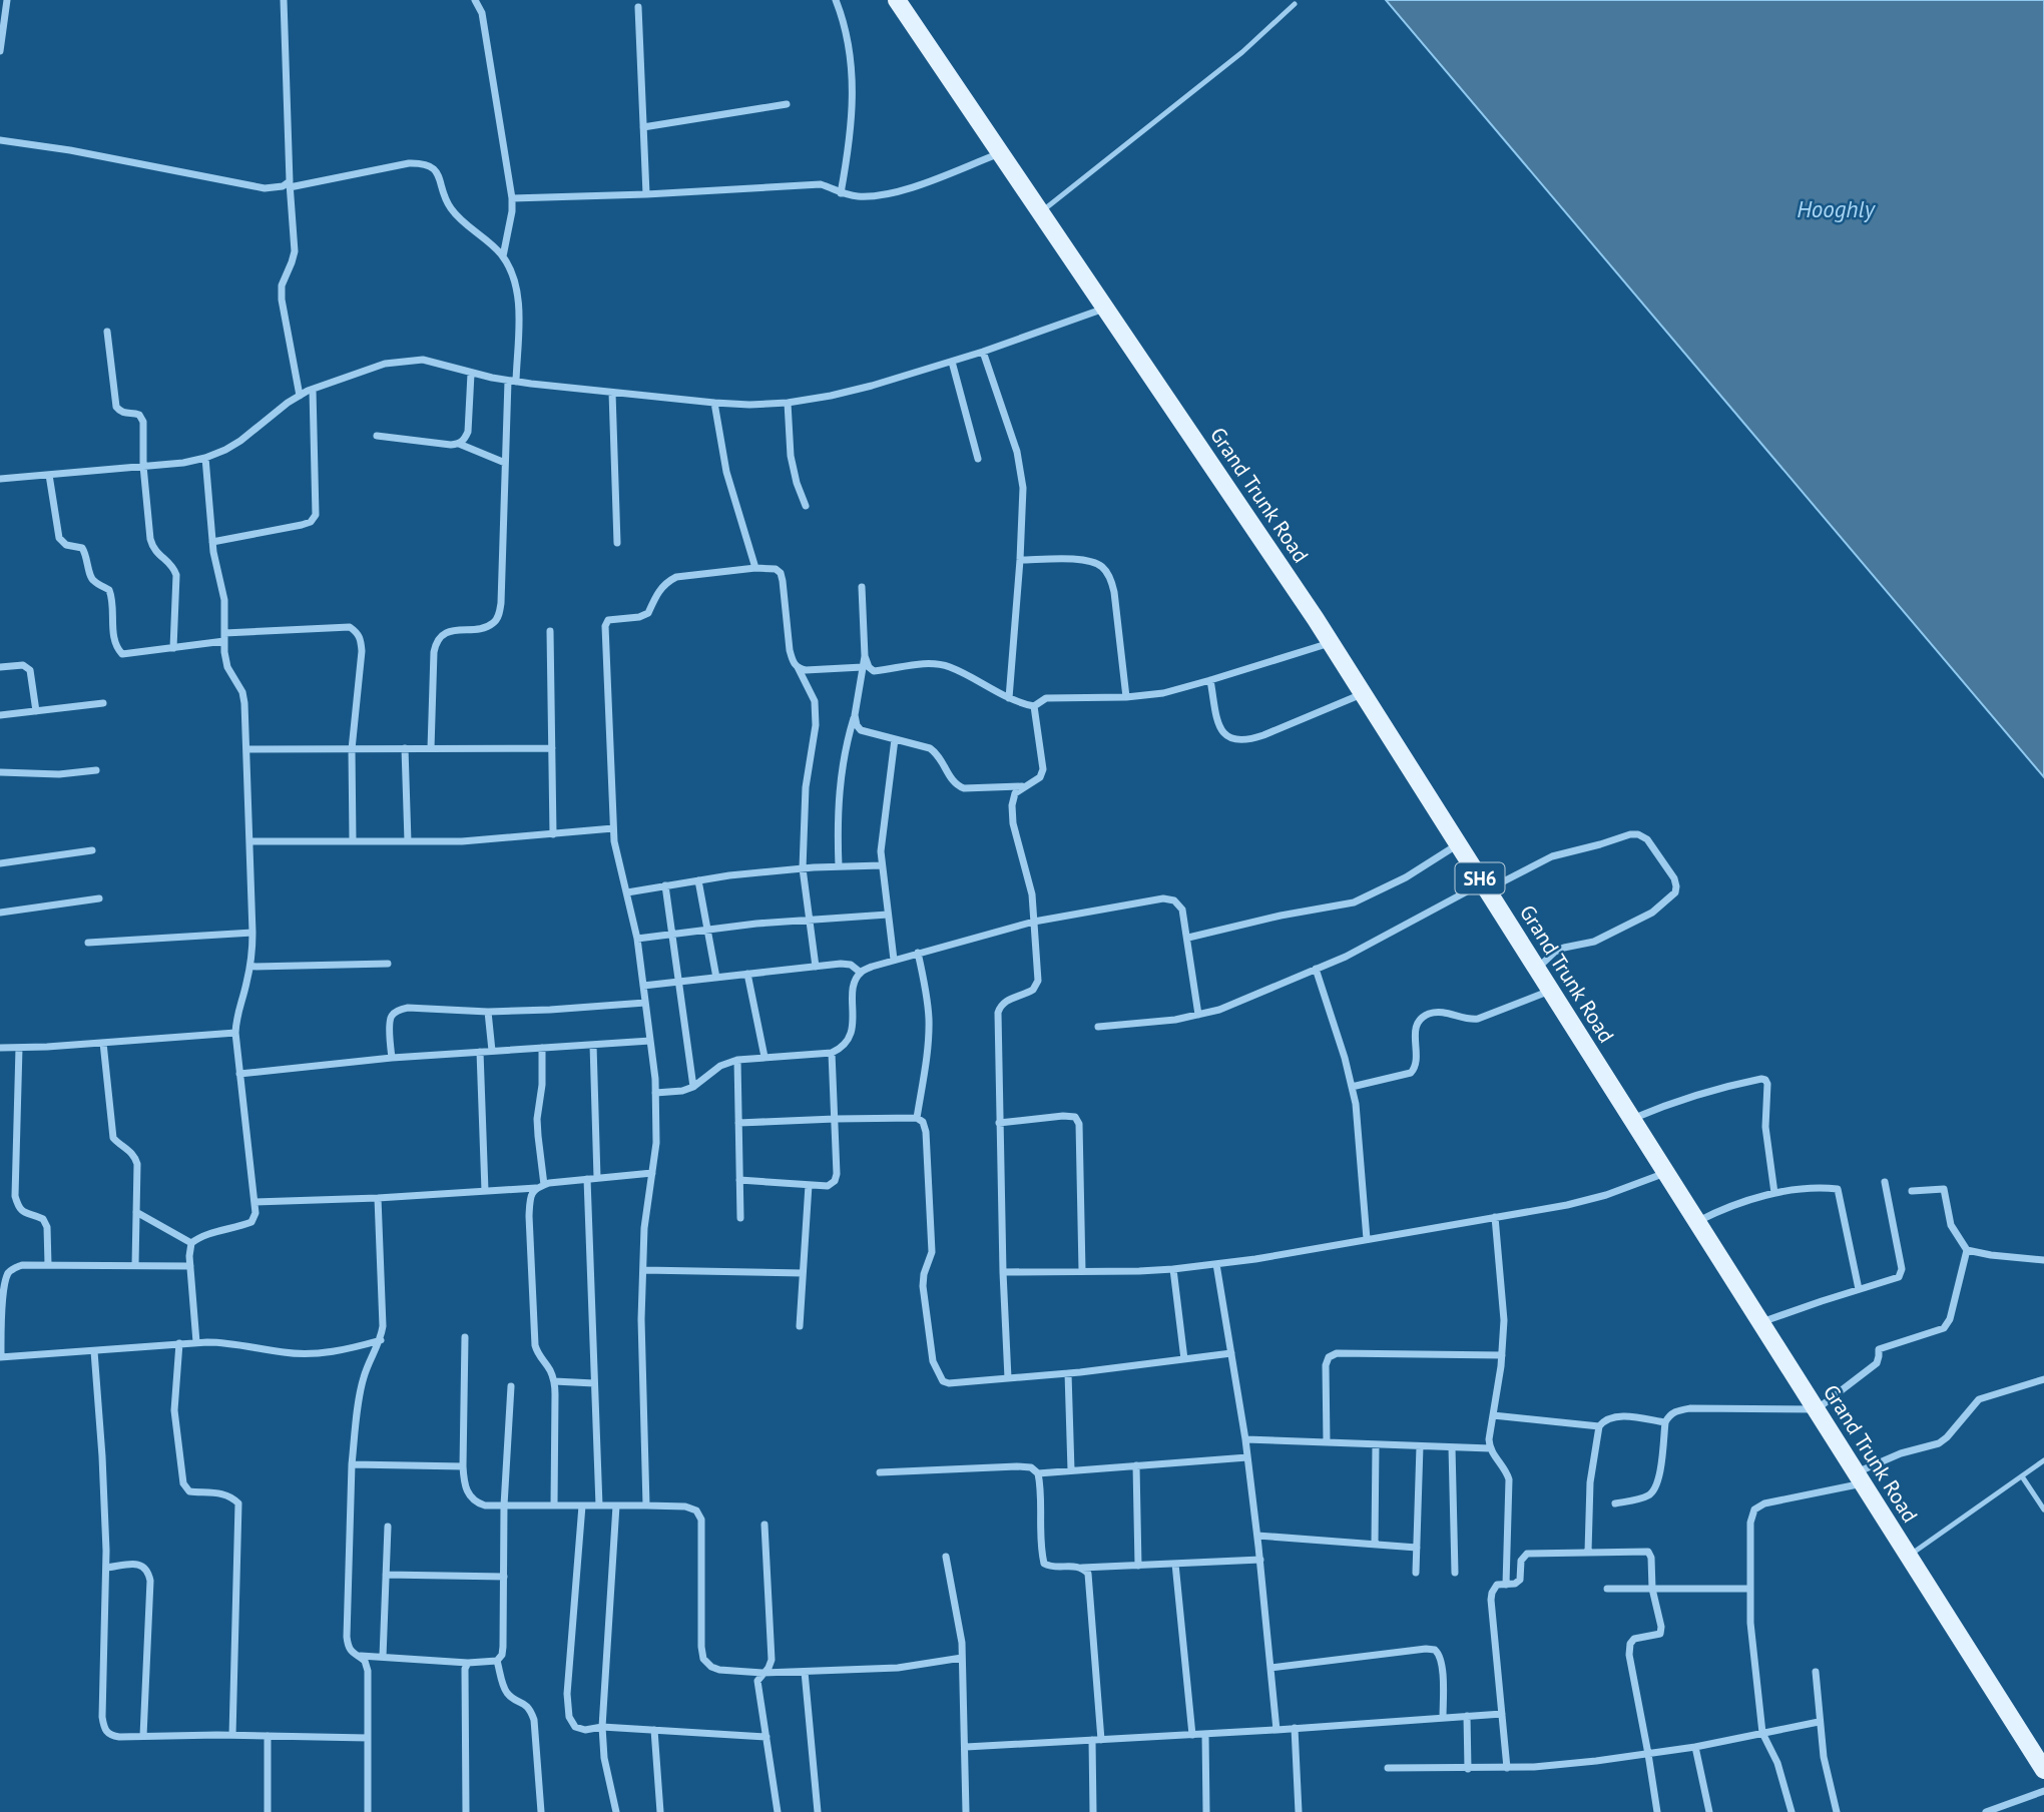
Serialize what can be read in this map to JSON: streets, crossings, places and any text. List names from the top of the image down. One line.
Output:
{"streets":{"main road":["Grand Trunk Road","SH6"]},"water":["Hooghly"]}
